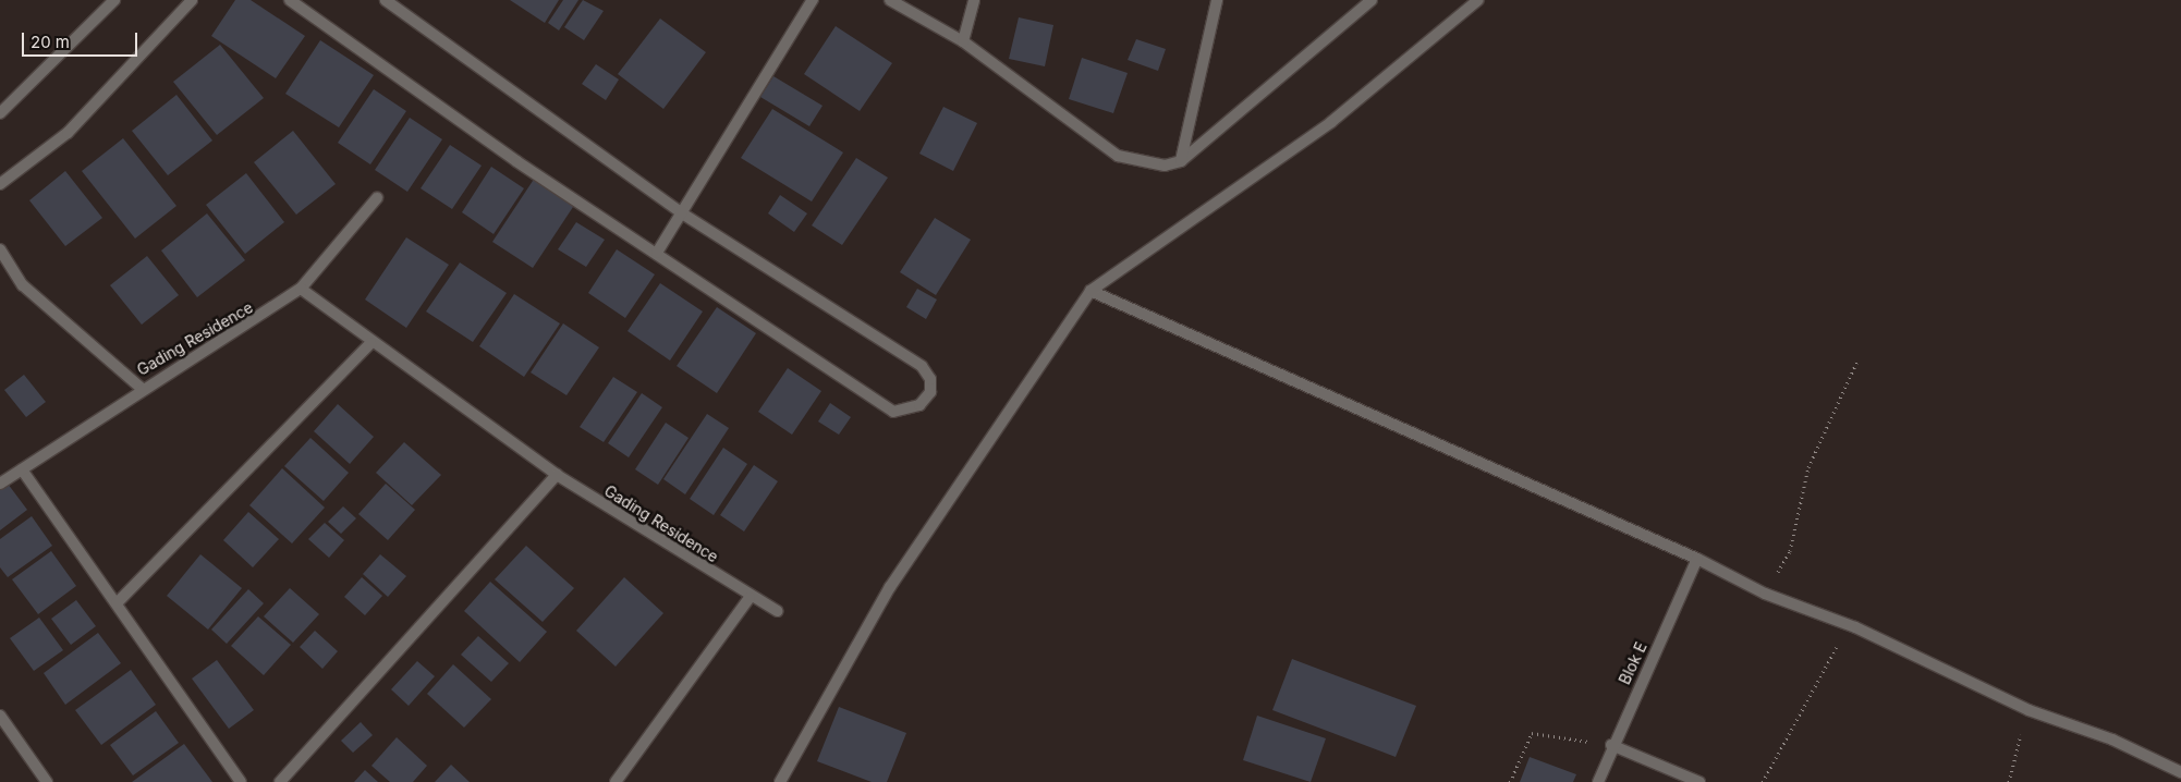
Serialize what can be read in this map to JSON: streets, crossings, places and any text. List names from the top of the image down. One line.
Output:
{"streets":{"street":["Gading Residence","Blok E"]},"scale_bar":"20 m"}
